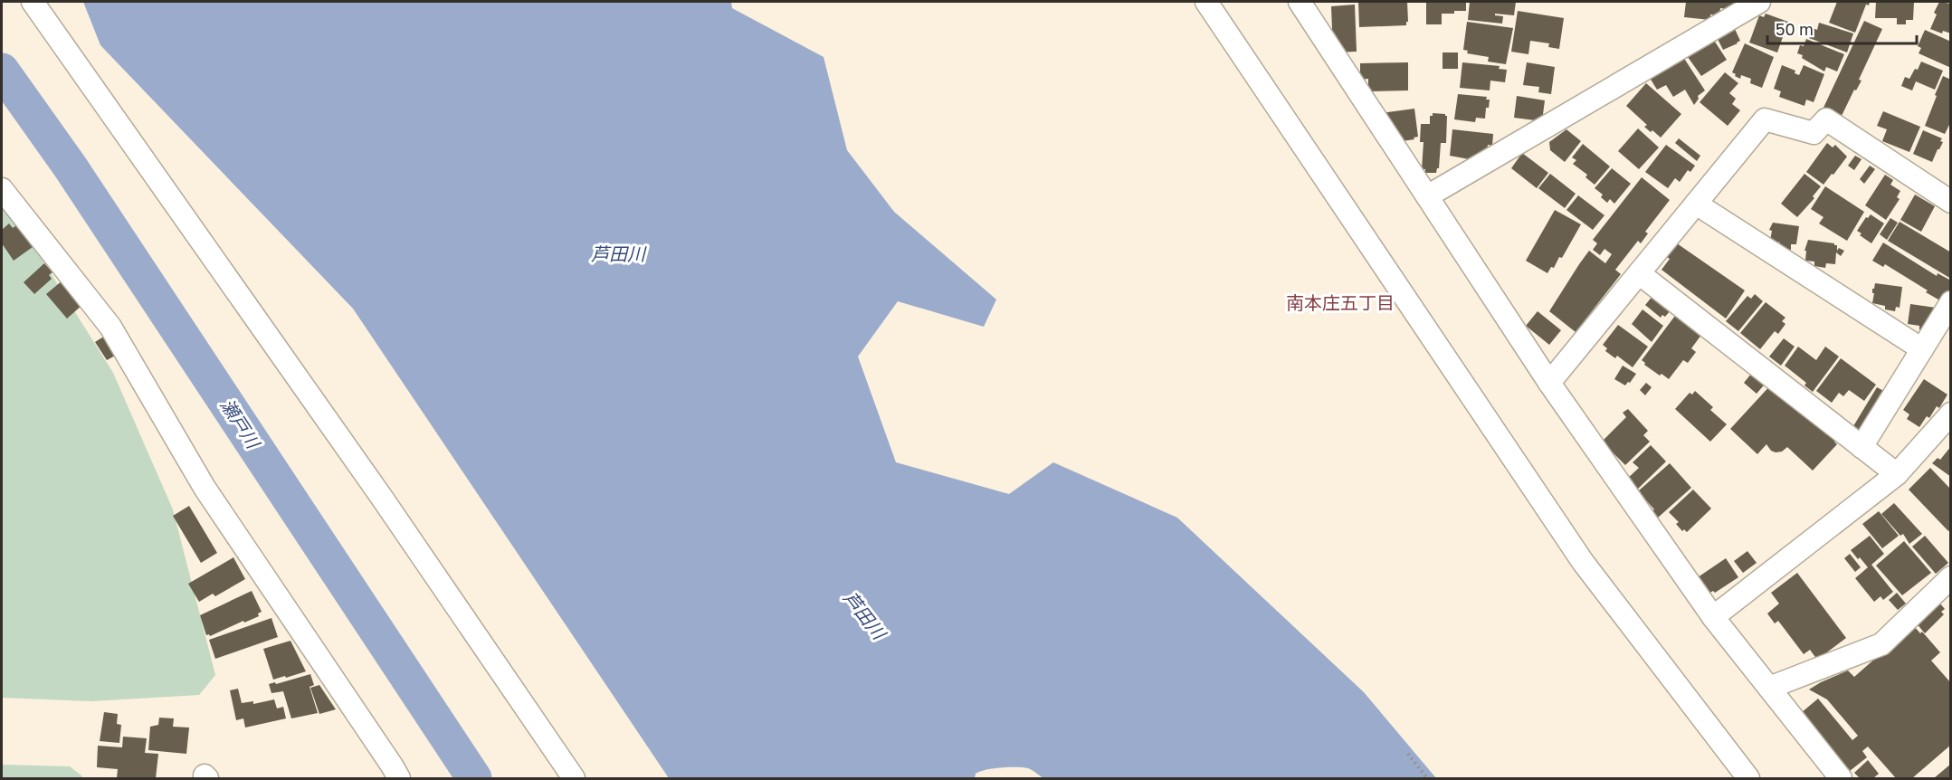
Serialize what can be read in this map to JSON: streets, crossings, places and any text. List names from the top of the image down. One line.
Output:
{"districts":["南本庄五丁目"],"water":["芦田川","瀬戸川"],"scale_bar":"50 m"}
